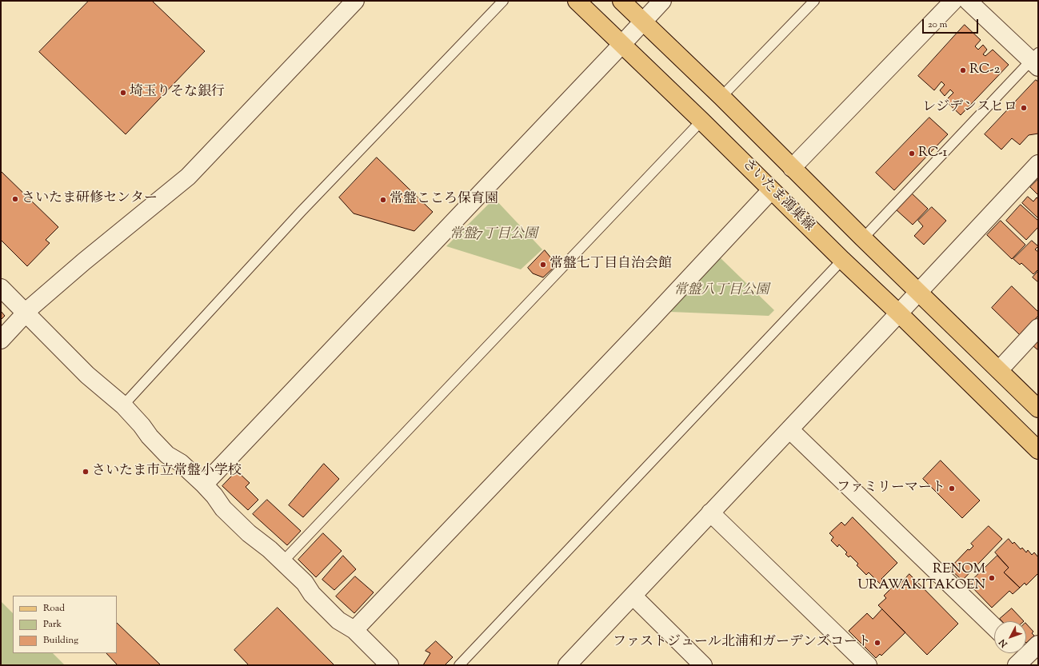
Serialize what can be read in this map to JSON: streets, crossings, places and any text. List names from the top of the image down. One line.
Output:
{"streets":{"main road":["さいたま鴻巣線"]},"parks":["常盤7丁目公園","常盤八丁目公園"],"places":["RC-2","埼玉りそな銀行","レジデンスヒロ","RC-1","さいたま研修センター","常盤こころ保育園","常盤七丁目自治会館","さいたま市立常盤小学校","ファミリーマート","RENOM URAWAKITAKOEN","ファストジュール北浦和ガーデンズコート"],"legend":["Road","Park","Building"],"scale_bar":"20 m","north":"bottom left"}
